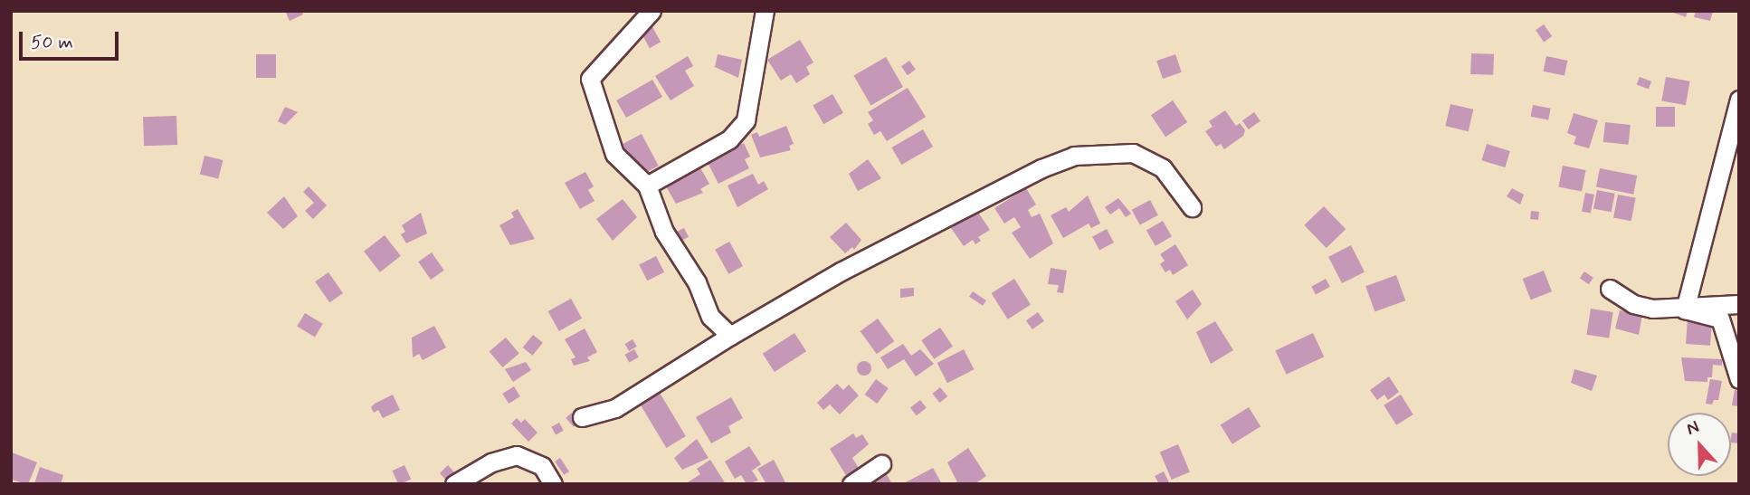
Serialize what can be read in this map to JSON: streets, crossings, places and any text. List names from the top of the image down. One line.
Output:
{"scale_bar":"50 m","north":"top"}
